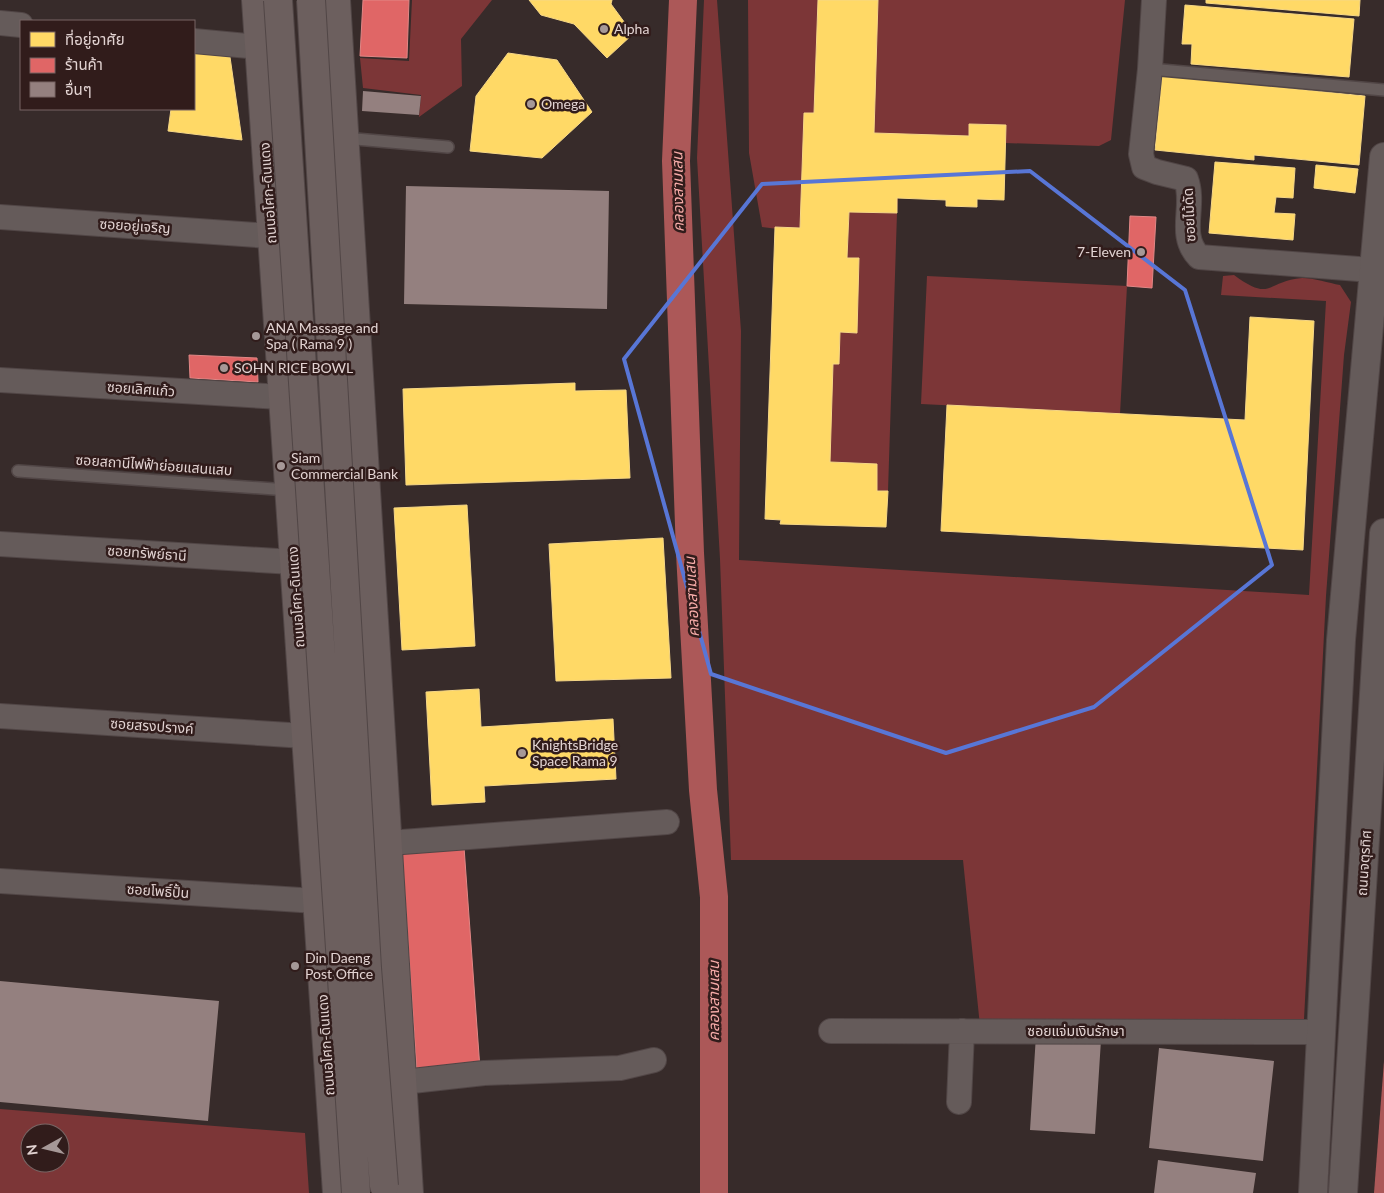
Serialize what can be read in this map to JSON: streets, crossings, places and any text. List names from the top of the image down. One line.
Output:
{"streets":{"main road":["ถนนอโศก-ดินแดง","ถนนจตุรทิศ"],"street":["ซอยไม้ดัด","ซอยอยู่เจริญ","ซอยเลิศแก้ว","ซอยทรัพย์ธานี","ซอยสรงปรางค์","ซอยโพธิ์ปั้น","ซอยแจ่มเงินรักษา"],"lane":["ซอยสถานีไฟฟ้าย่อยแสนแสบ"]},"crossings":[["ถนนอโศก-ดินแดง","ซอยอยู่เจริญ"],["ถนนอโศก-ดินแดง","ซอยเลิศแก้ว"],["ถนนอโศก-ดินแดง","ซอยสถานีไฟฟ้าย่อยแสนแสบ"],["ถนนอโศก-ดินแดง","ซอยทรัพย์ธานี"],["ถนนอโศก-ดินแดง","ซอยสรงปรางค์"],["ถนนอโศก-ดินแดง","ซอยโพธิ์ปั้น"]],"water":["คลองสามเสน"],"places":["Alpha","Omega","7-Eleven","ANA Massage and Spa ( Rama 9 )","SOHN RICE BOWL","Siam Commercial Bank","KnightsBridge Space Rama 9","Din Daeng Post Office"],"legend":["ที่อยู่อาศัย","ร้านค้า","อื่นๆ"],"north":"left"}
